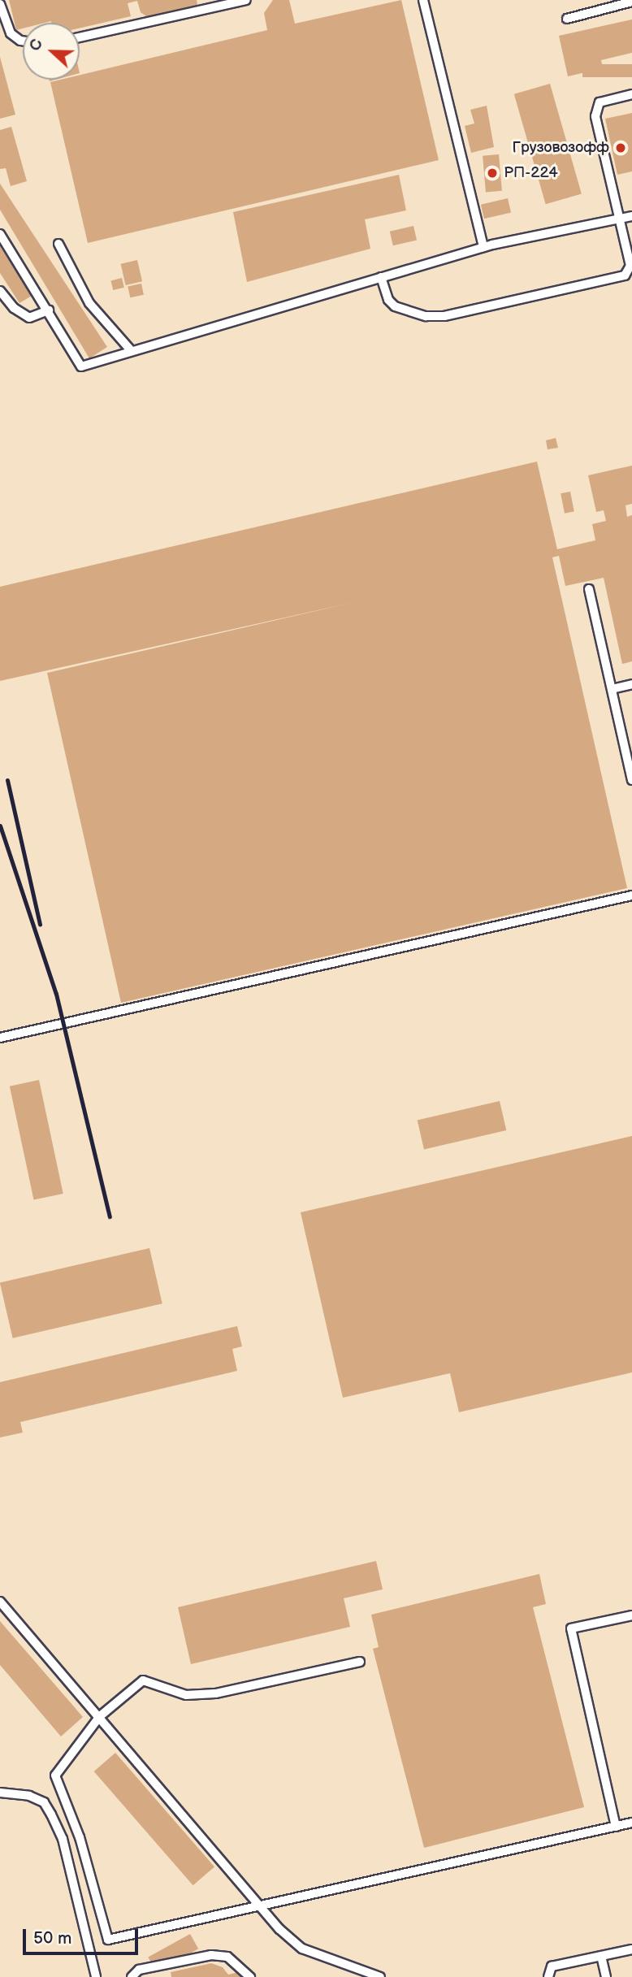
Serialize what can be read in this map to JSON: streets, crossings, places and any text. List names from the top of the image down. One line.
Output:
{"places":["Грузовозофф","РП-224"],"scale_bar":"50 m","north":"left"}
